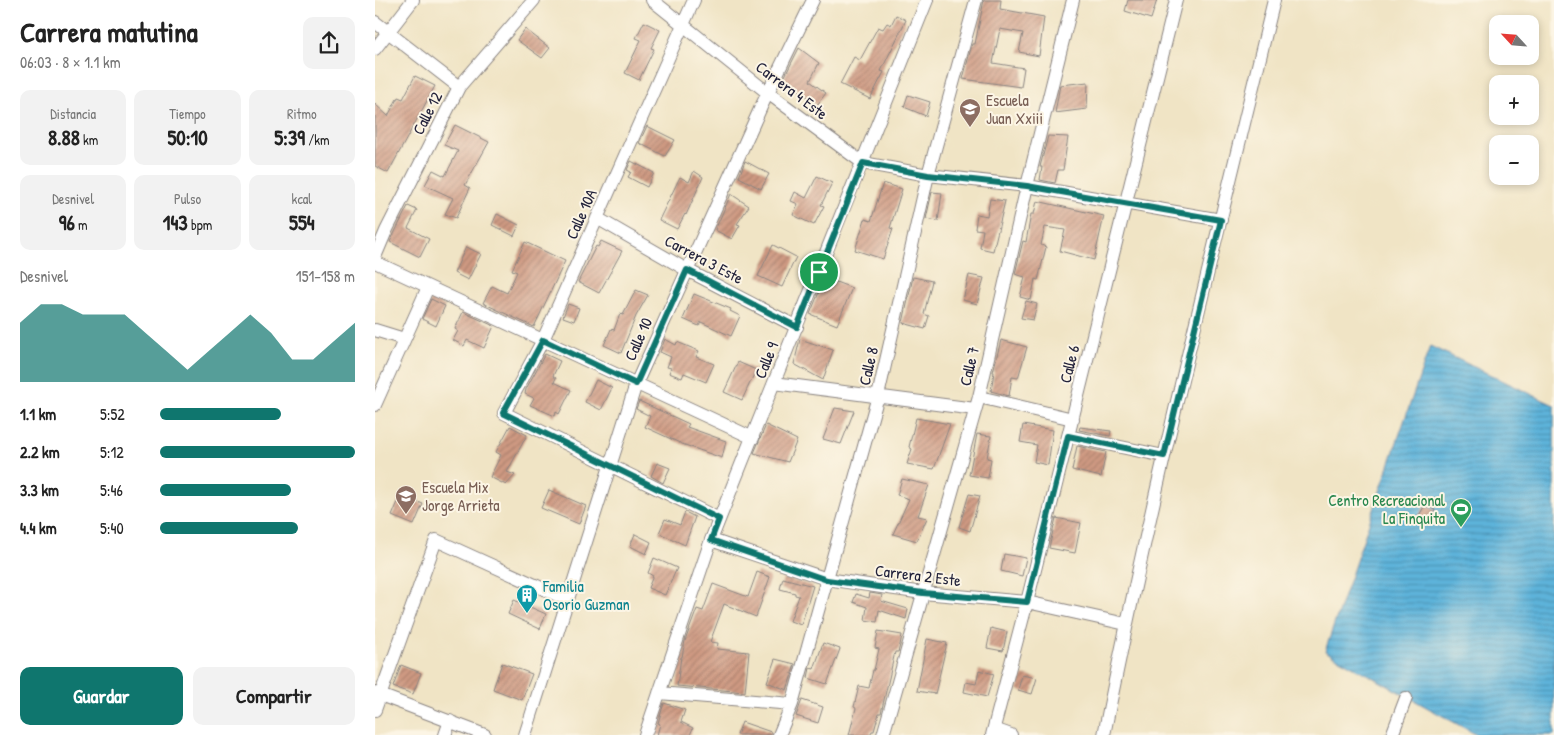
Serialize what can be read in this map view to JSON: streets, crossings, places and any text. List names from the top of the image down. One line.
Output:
{"streets":{"street":["Carrera 4 Este","Calle 12","Calle 10A","Carrera 3 Este","Calle 10","Calle 9","Calle 6","Calle 8","Calle 7","Carrera 2 Este"]},"crossings":[["Carrera 4 Este","Calle 10A"],["Carrera 4 Este","Calle 10"],["Carrera 4 Este","Calle 9"],["Carrera 4 Este","Calle 6"],["Carrera 4 Este","Calle 8"],["Carrera 4 Este","Calle 7"],["Calle 10A","Carrera 3 Este"],["Calle 10A","Calle 10"],["Carrera 3 Este","Calle 10"],["Carrera 3 Este","Calle 9"],["Calle 9","Carrera 2 Este"],["Calle 6","Carrera 2 Este"],["Calle 8","Carrera 2 Este"],["Calle 7","Carrera 2 Este"]],"places":{"school or university":["Escuela Juan Xxiii","Escuela Mix Jorge Arrieta"],"sports":["Centro Recreacional La Finquita"],"building":["Familia Osorio Guzman"]},"north":"top left","page":{"heading":["Carrera matutina","06:03 · 8 × 1.1 km"],"map_buttons":["+","−"],"stats":[["Distancia","8.88 km"],["Tiempo","50:10"],["Ritmo","5:39 /km"],["Desnivel","96 m"],["Pulso","143 bpm"],["kcal","554"]],"chart":["Desnivel","151–158 m"],"list":[{"name":"1.1 km","note":"5:52"},{"name":"2.2 km","note":"5:12"},{"name":"3.3 km","note":"5:46"},{"name":"4.4 km","note":"5:40"}],"buttons":["Guardar","Compartir"]}}
